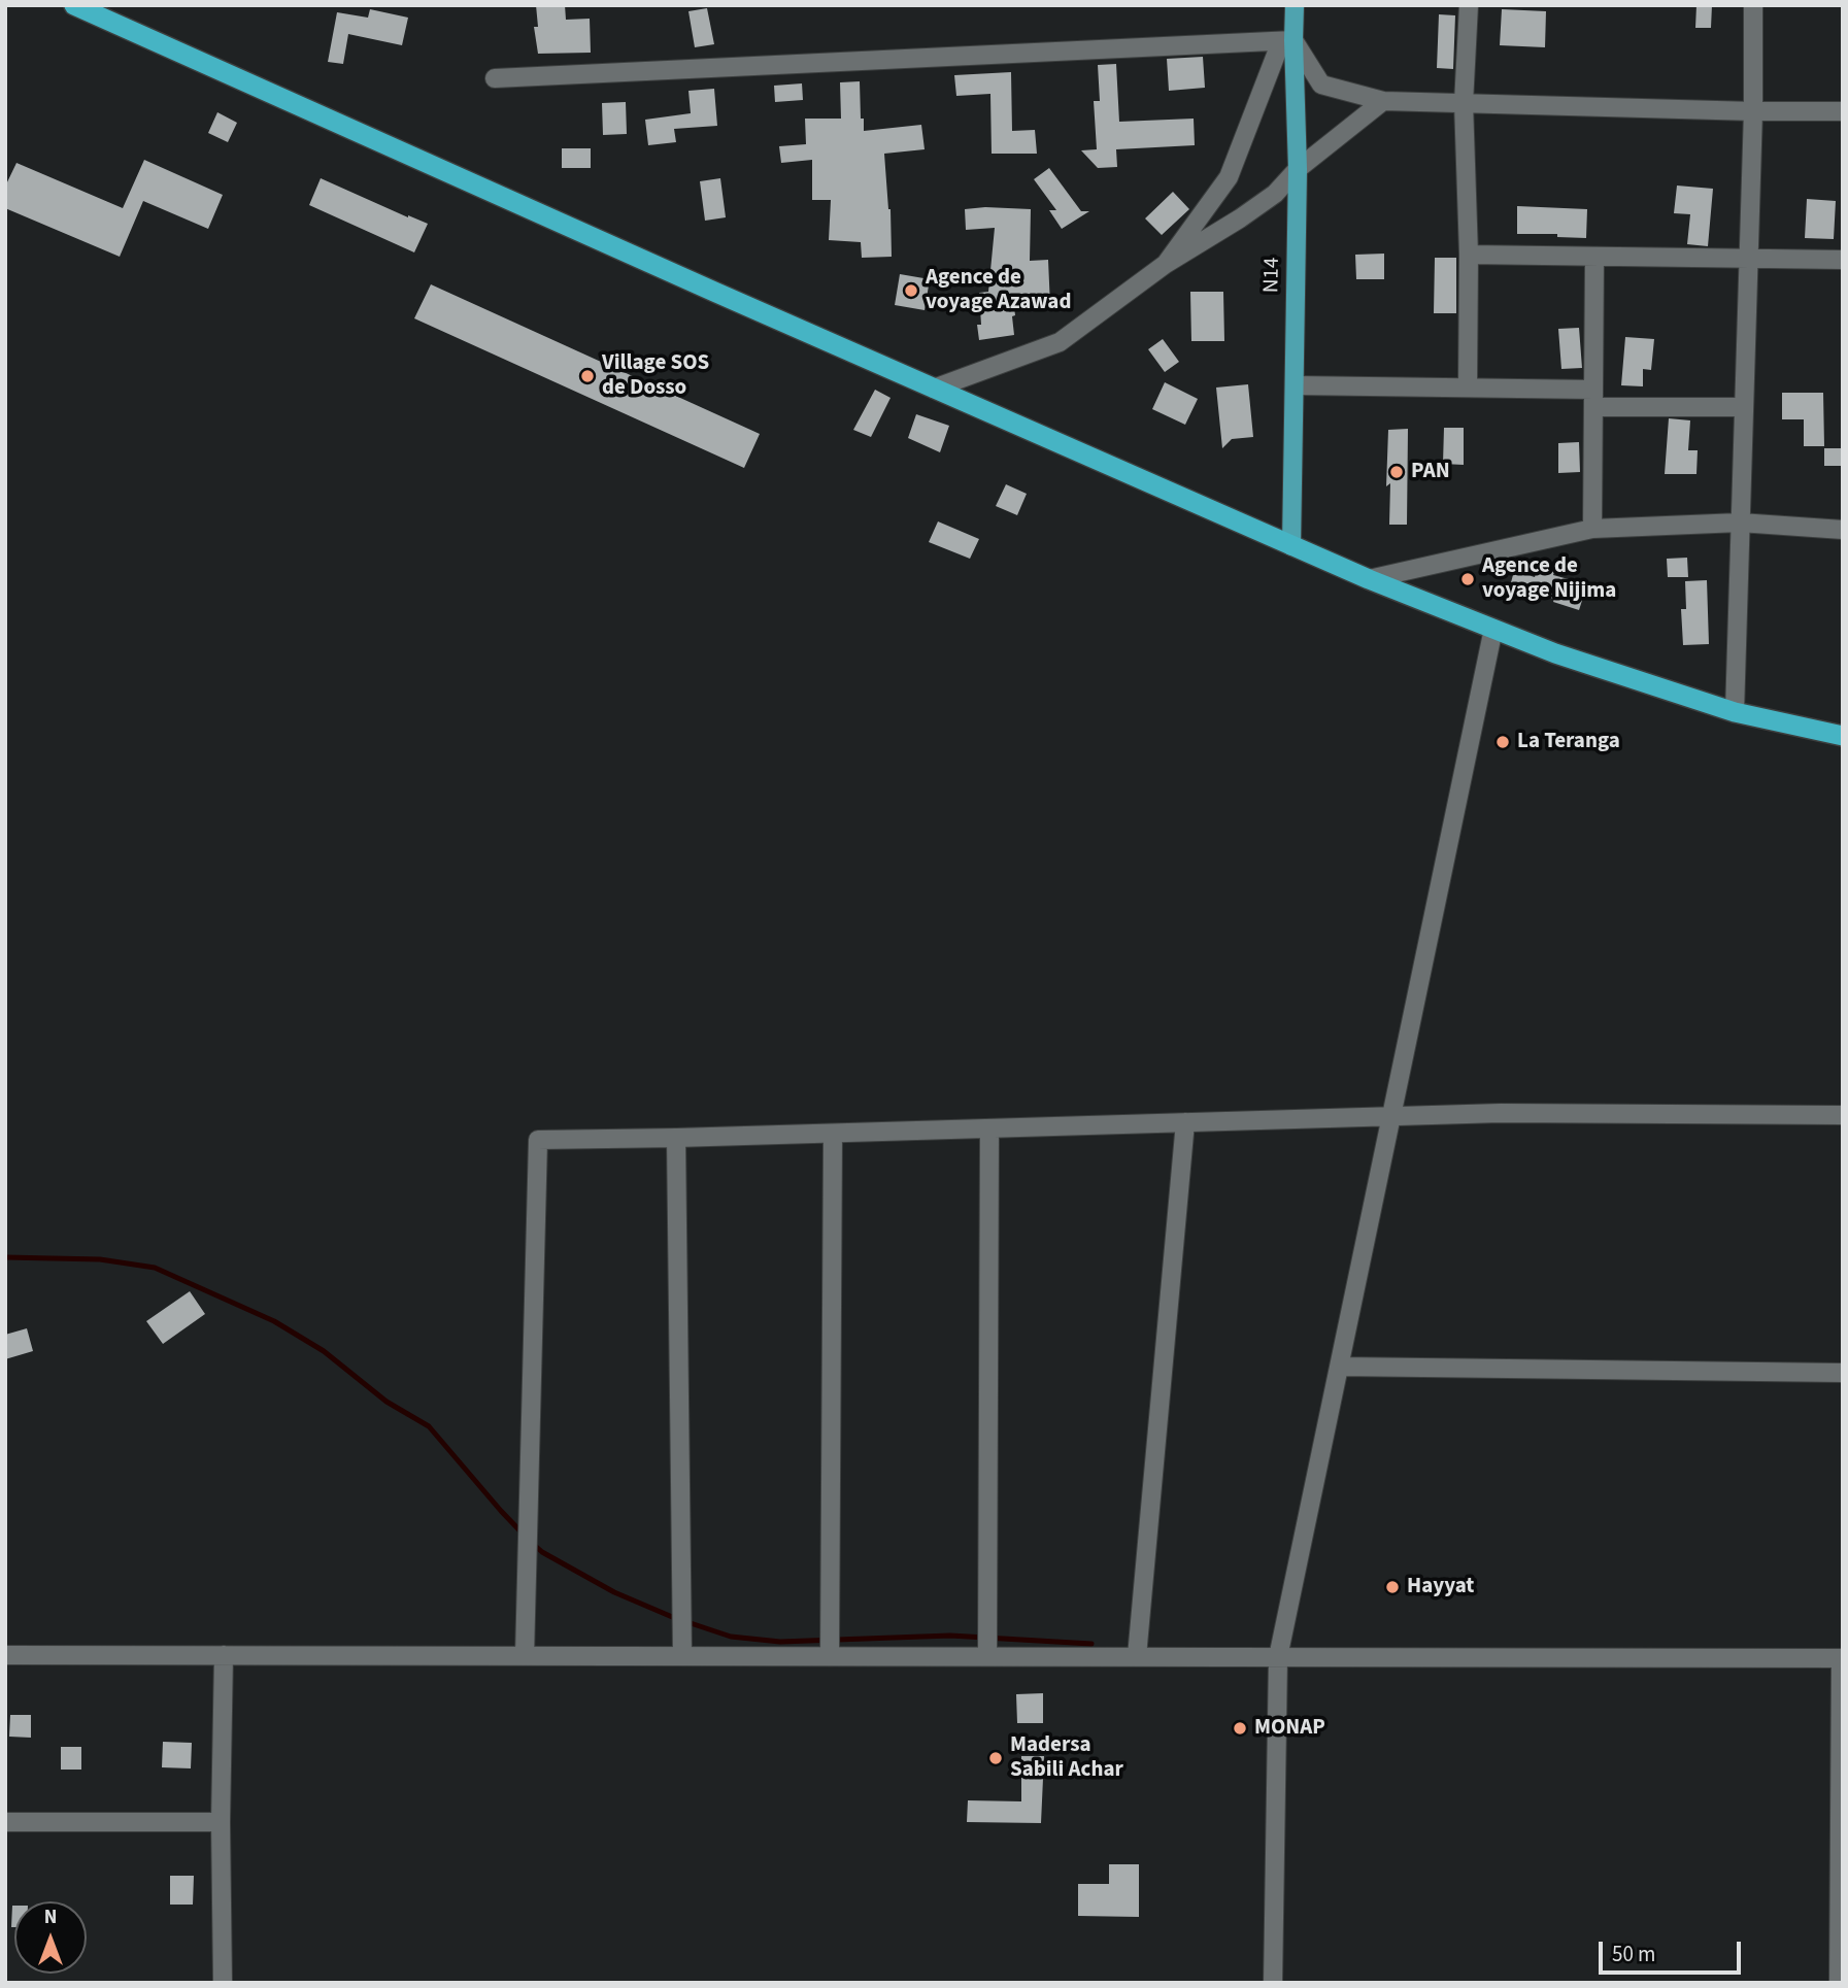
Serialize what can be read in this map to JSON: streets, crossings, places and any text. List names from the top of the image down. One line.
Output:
{"streets":{"main road":["N14"]},"places":["Agence de voyage Azawad","Village SOS de Dosso","PAN","Agence de voyage Nijima","La Teranga","Hayyat","MONAP","Madersa Sabili Achar"],"scale_bar":"50 m","north":"top"}
